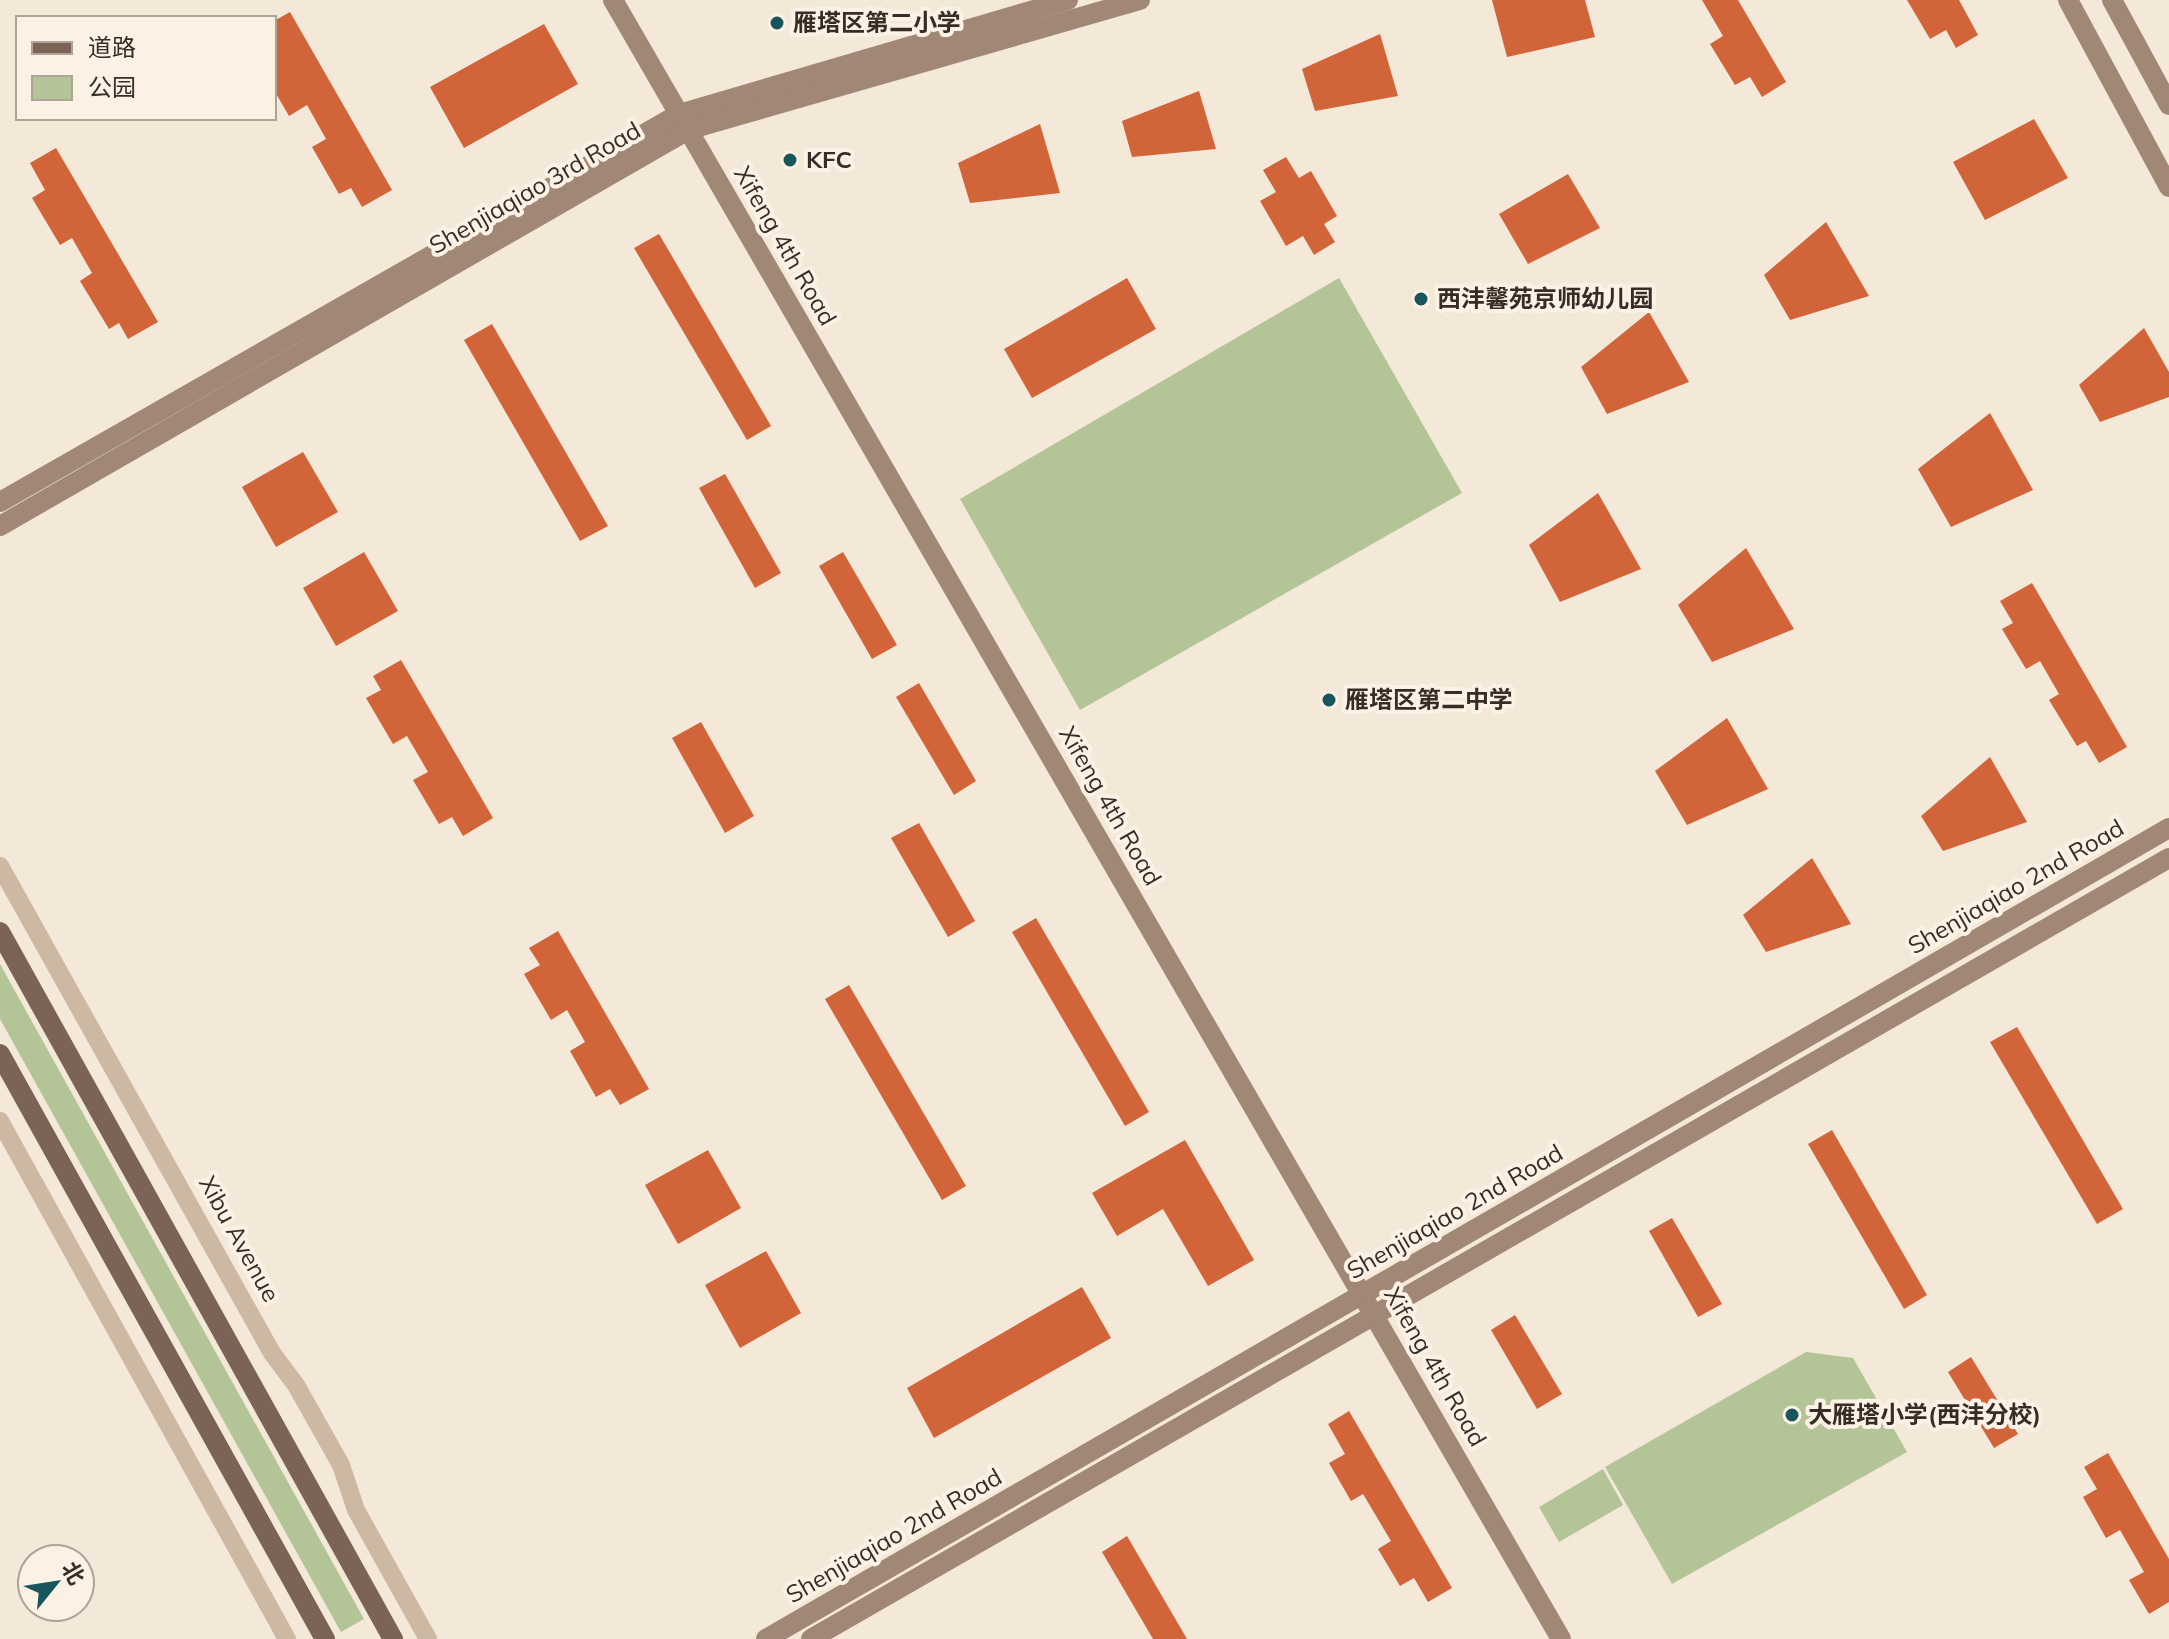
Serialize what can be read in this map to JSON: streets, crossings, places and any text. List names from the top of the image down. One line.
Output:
{"streets":{"street":["Shenjiaqiao 3rd Road","Xifeng 4th Road","Shenjiaqiao 2nd Road","Xibu Avenue"]},"crossings":[["Shenjiaqiao 3rd Road","Xifeng 4th Road"],["Xifeng 4th Road","Shenjiaqiao 2nd Road"]],"places":["雁塔区第二小学","KFC","西沣馨苑京师幼儿园","雁塔区第二中学","大雁塔小学(西沣分校)"],"legend":["道路","公园"],"north":"top right"}
